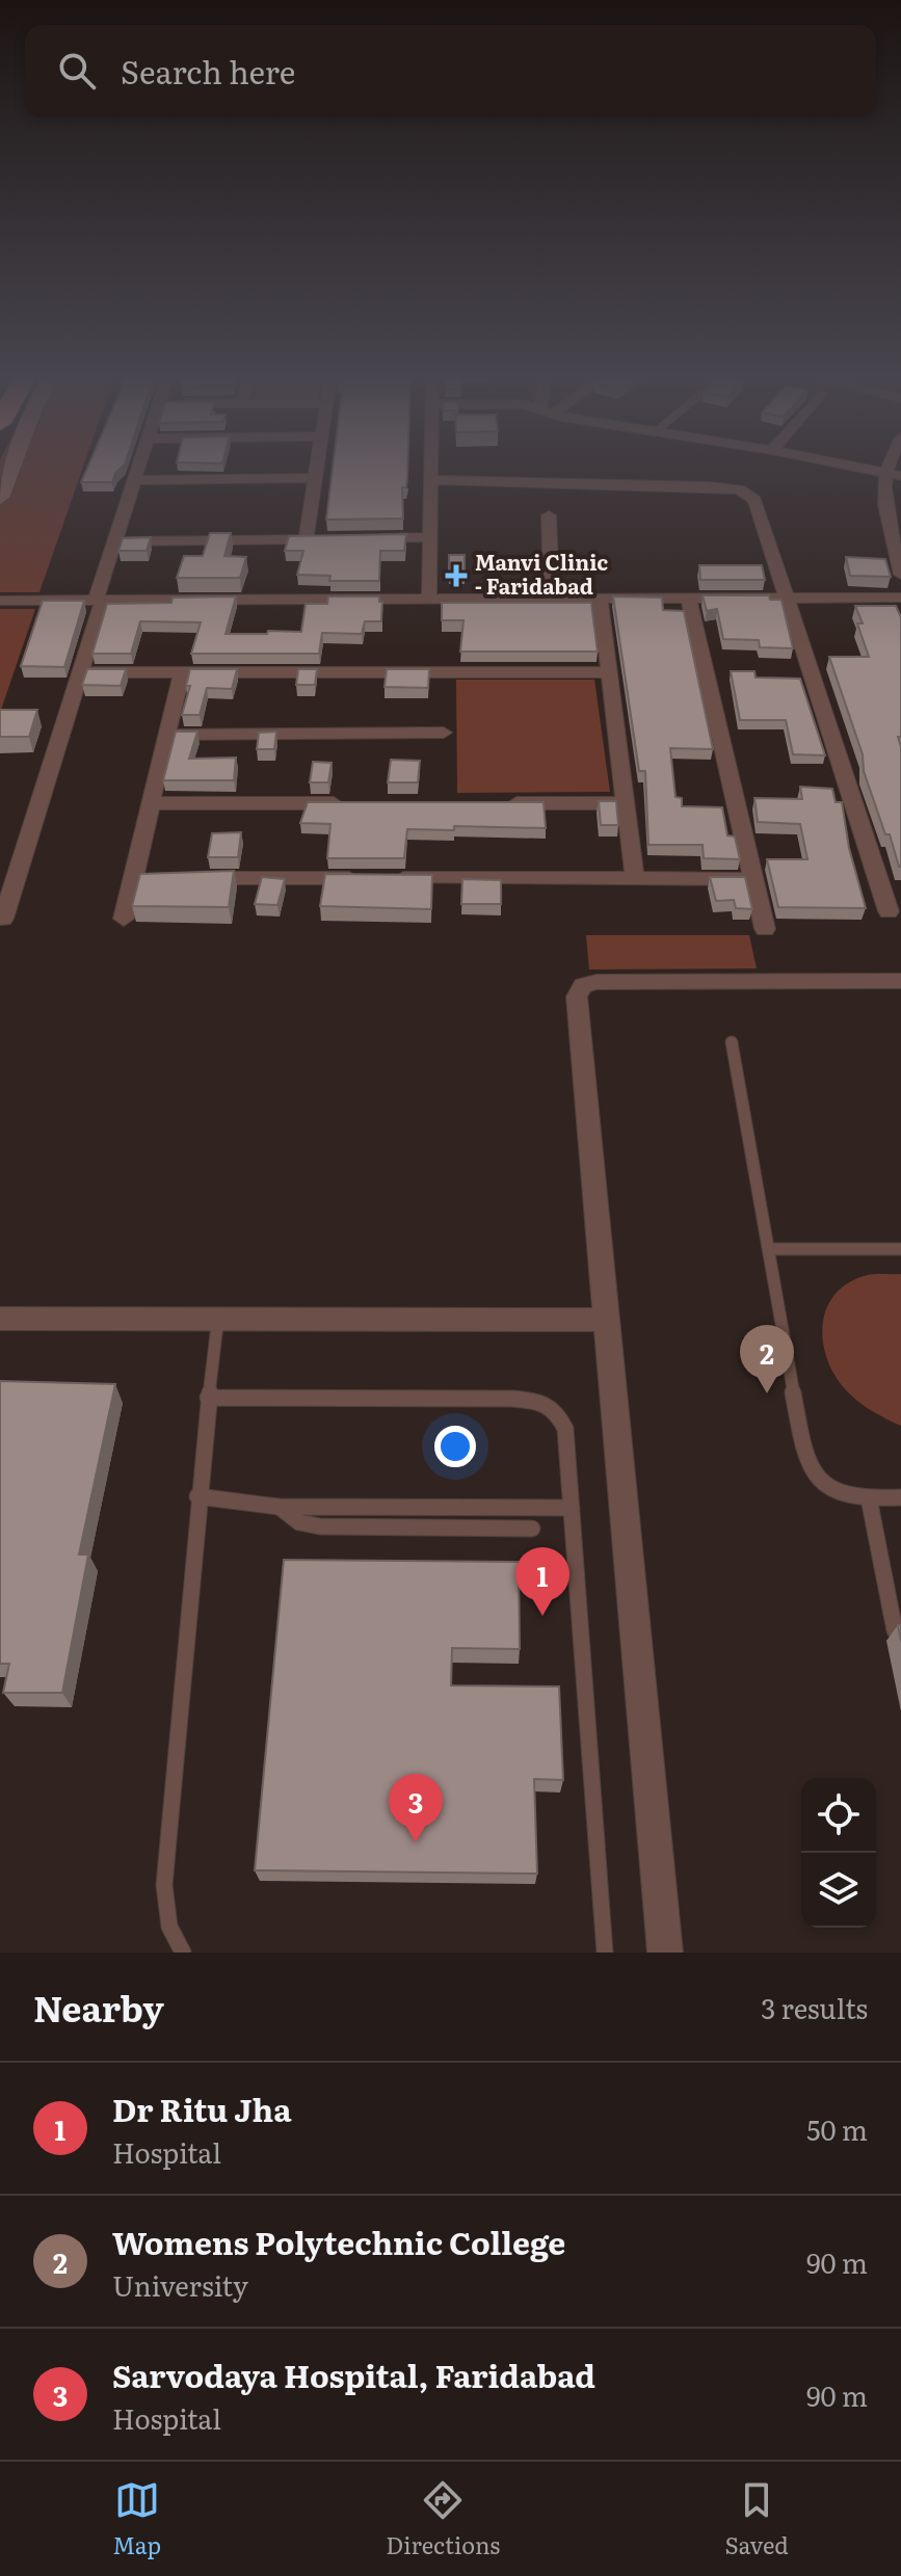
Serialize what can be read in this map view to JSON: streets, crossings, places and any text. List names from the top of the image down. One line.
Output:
{"places":{"health":["Manvi Clinic - Faridabad"]},"page":{"search":"Search here","pins":["2","1","3"],"heading":["Nearby","3 results"],"list":[{"mark":"1","name":"Dr Ritu Jha","note":"Hospital","value":"50 m"},{"mark":"2","name":"Womens Polytechnic College","note":"University","value":"90 m"},{"mark":"3","name":"Sarvodaya Hospital, Faridabad","note":"Hospital","value":"90 m"}],"nav":["Map","Directions","Saved"]}}
